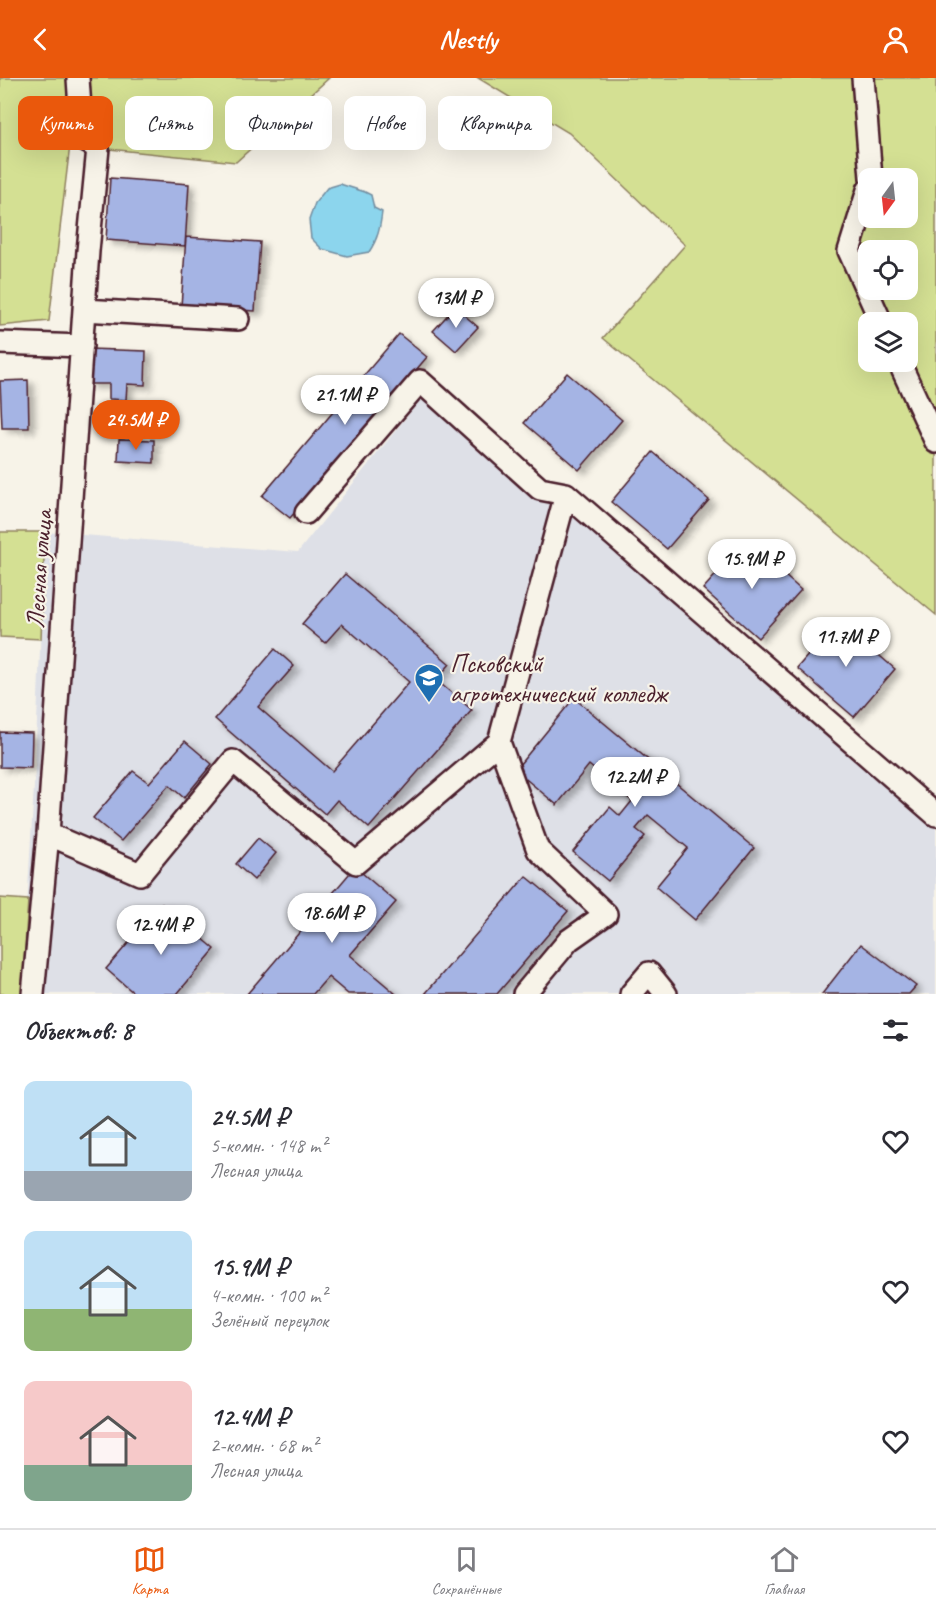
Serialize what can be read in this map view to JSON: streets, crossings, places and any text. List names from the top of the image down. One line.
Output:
{"streets":{"street":["Лесная улица"]},"places":{"school or university":["Псковский агротехнический колледж"]},"north":"bottom","page":{"header":"Nestly","chip":["Купить","Снять","Фильтры","Новое","Квартира"],"price":["13M ₽","21.1M ₽","24.5M ₽","15.9M ₽","11.7M ₽","12.2M ₽","18.6M ₽","12.4M ₽"],"heading":"Объектов: 8","list":[{"name":"24.5M ₽","note":"5-комн. · 148 m² · Лесная улица"},{"name":"15.9M ₽","note":"4-комн. · 100 m² · Зелёный переулок"},{"name":"12.4M ₽","note":"2-комн. · 68 m² · Лесная улица"}],"tabs":["Карта","Сохранённые","Главная"]}}
